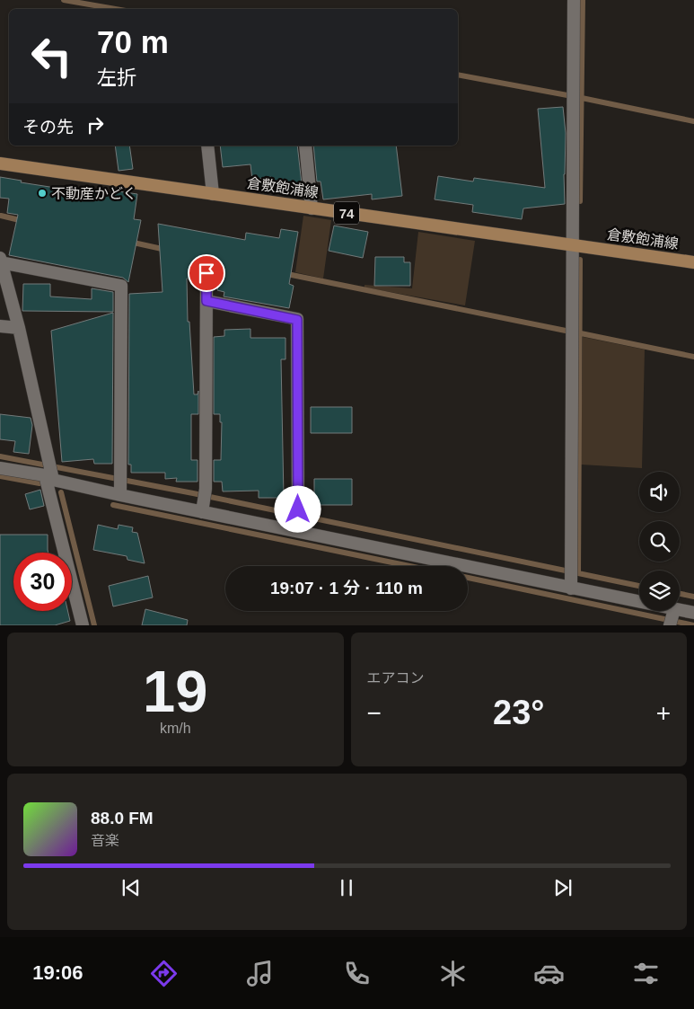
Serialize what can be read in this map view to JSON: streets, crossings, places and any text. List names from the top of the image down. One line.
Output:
{"streets":{"main road":["倉敷飽浦線","74"]},"places":["不動産かどく"],"page":{"turn":["70 m","左折"],"then":"その先","limit":"30","trip":"19:07 · 1 分 · 110 m","tile":[["19","km/h"],"エアコン"],"heat":["−","23°","+"],"song":["88.0 FM","音楽"],"tabs":"19:06"}}
